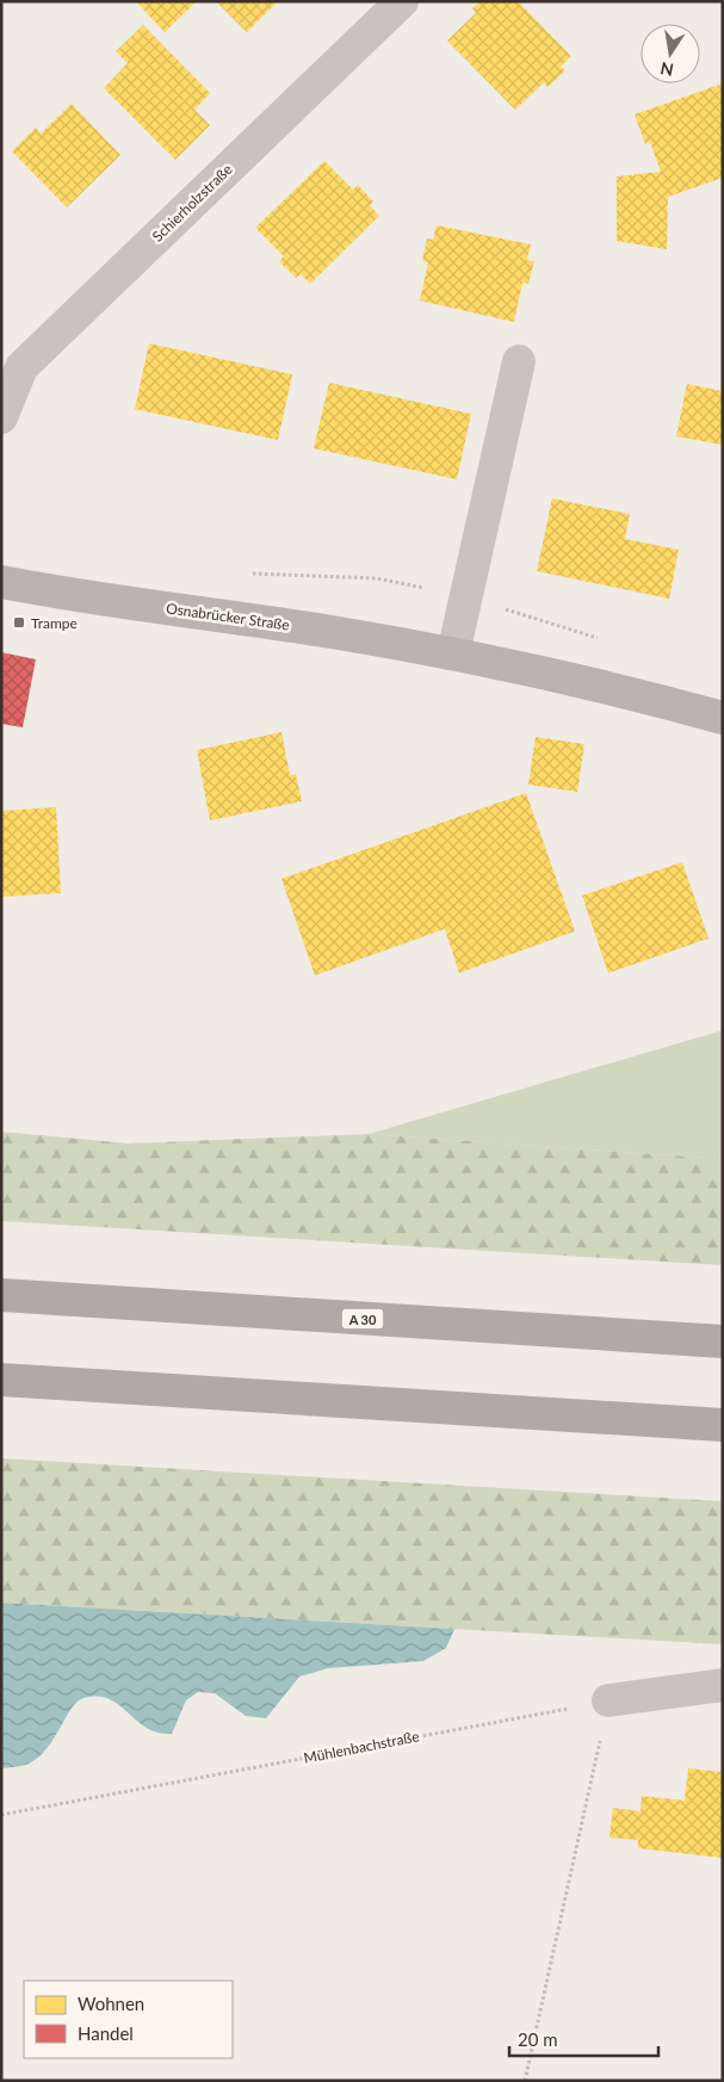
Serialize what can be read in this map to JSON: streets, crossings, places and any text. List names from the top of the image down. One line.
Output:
{"streets":{"highway":["A 30"],"main road":["Osnabrücker Straße"],"street":["Schierholzstraße"],"path":["Mühlenbachstraße"]},"places":{"transit":["Trampe"]},"legend":["Wohnen","Handel"],"scale_bar":"20 m","north":"bottom"}
